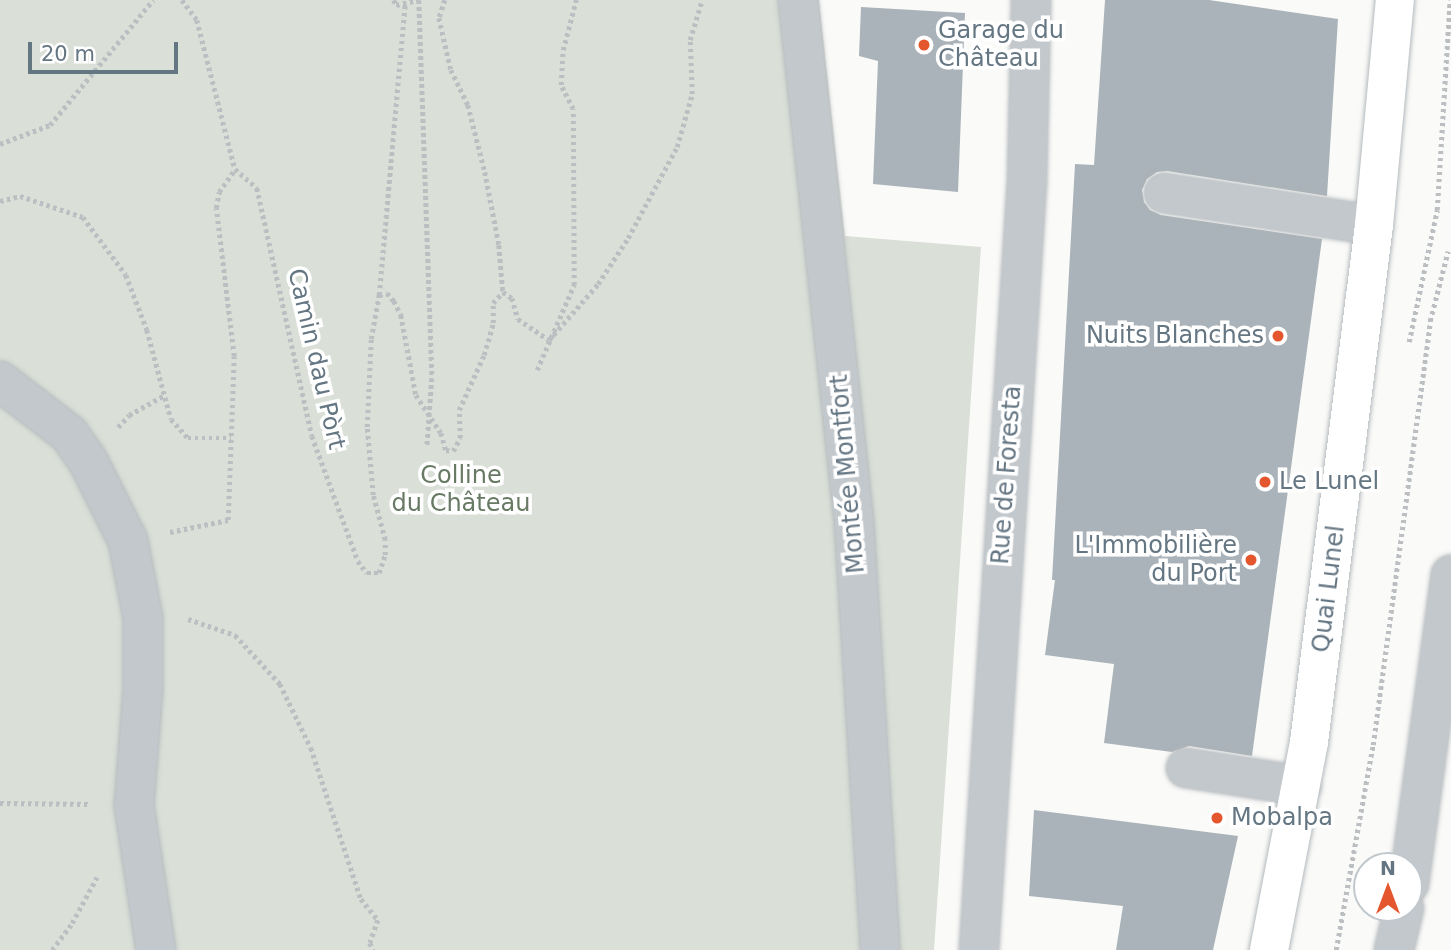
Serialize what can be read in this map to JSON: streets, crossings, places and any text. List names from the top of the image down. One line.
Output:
{"streets":{"main road":["Quai Lunel"],"street":["Montée Montfort","Rue de Foresta"],"path":["Camin dau Pòrt"]},"parks":["Colline du Château"],"places":["Garage du Château","Nuits Blanches","Le Lunel","L'Immobilière du Port","Mobalpa"],"scale_bar":"20 m","north":"top"}
